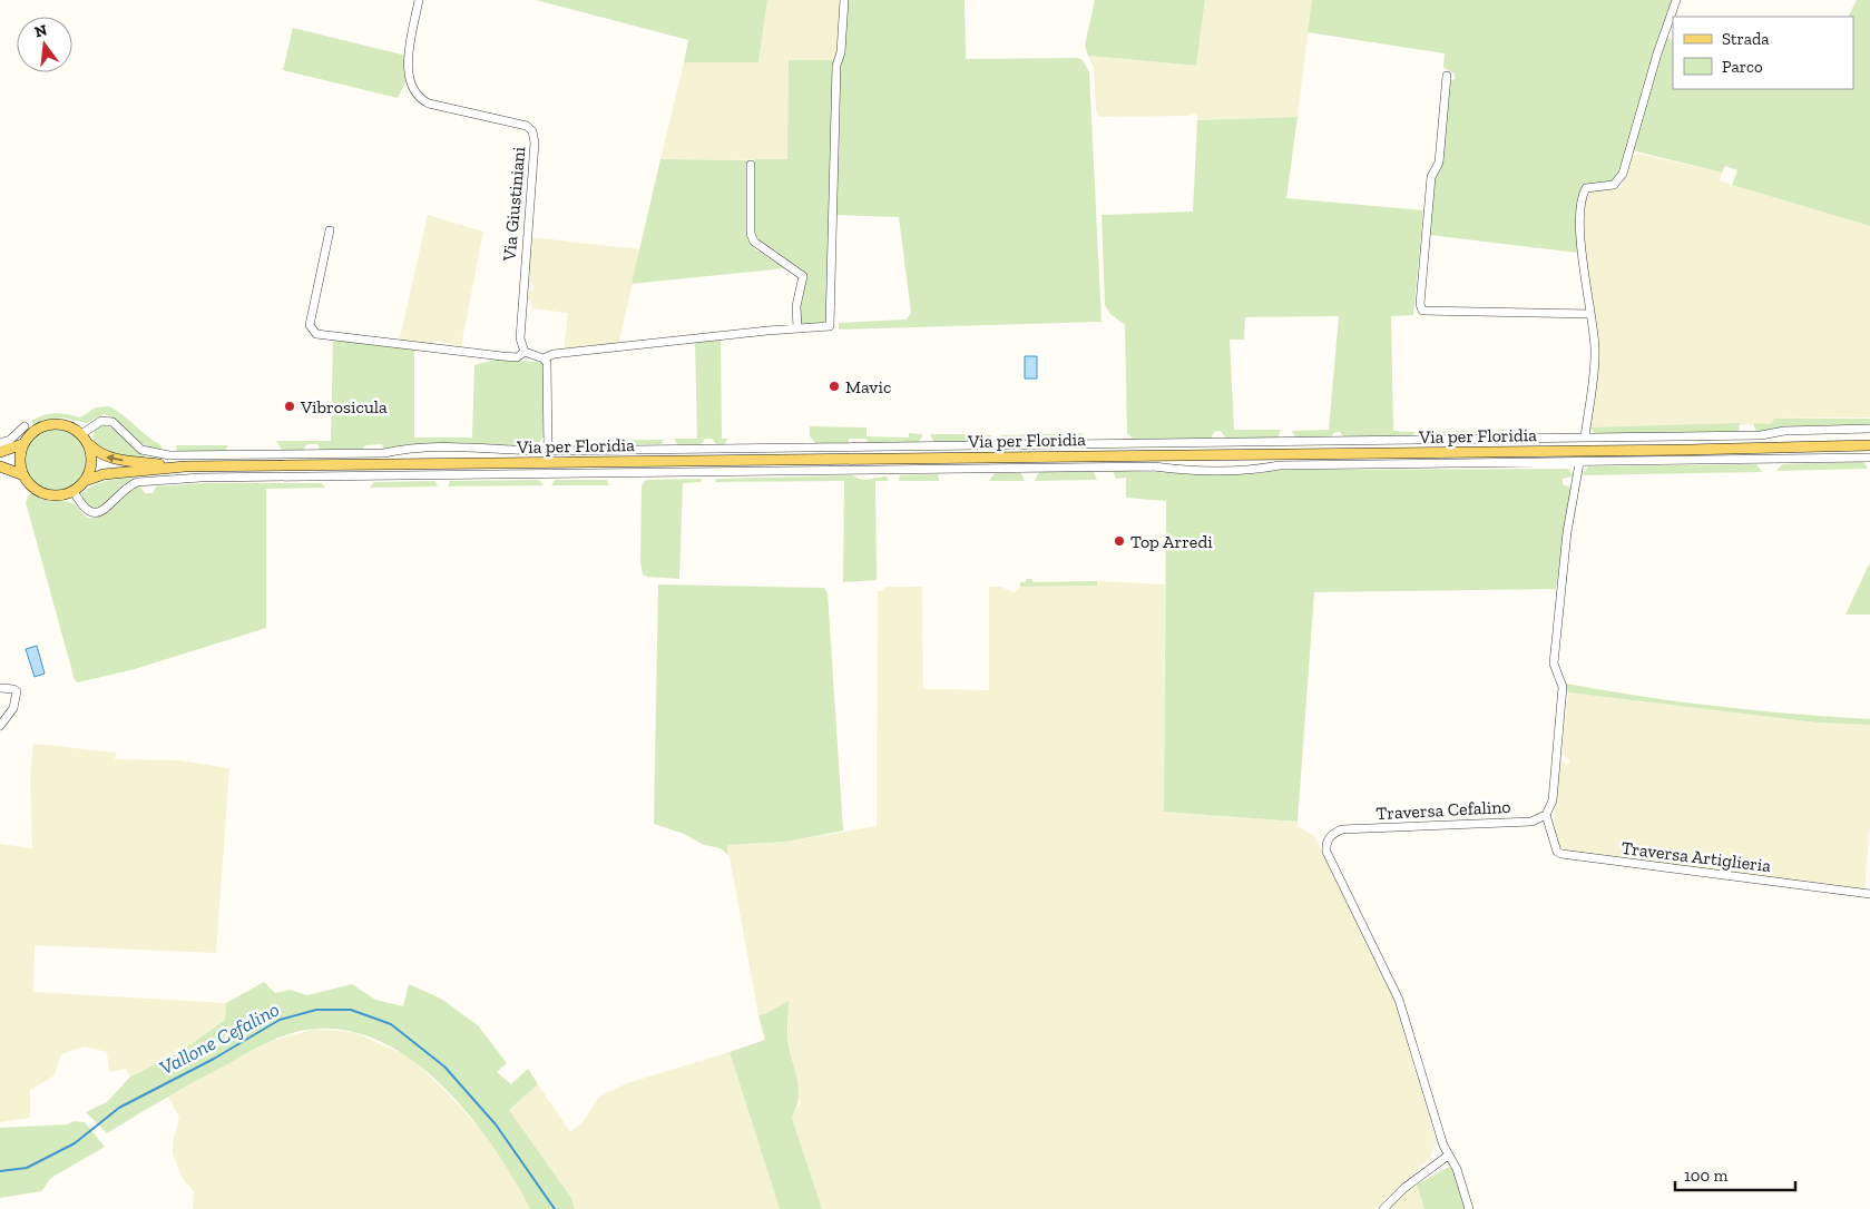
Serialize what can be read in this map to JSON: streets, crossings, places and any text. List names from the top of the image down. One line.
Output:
{"streets":{"main road":["Via per Floridia"],"street":["Via Giustiniani","Traversa Cefalino","Traversa Artiglieria"]},"crossings":[["Traversa Cefalino","Traversa Artiglieria"]],"water":["Vallone Cefalino"],"places":["Mavic","Vibrosicula","Top Arredi"],"legend":["Strada","Parco"],"scale_bar":"100 m","north":"top"}
